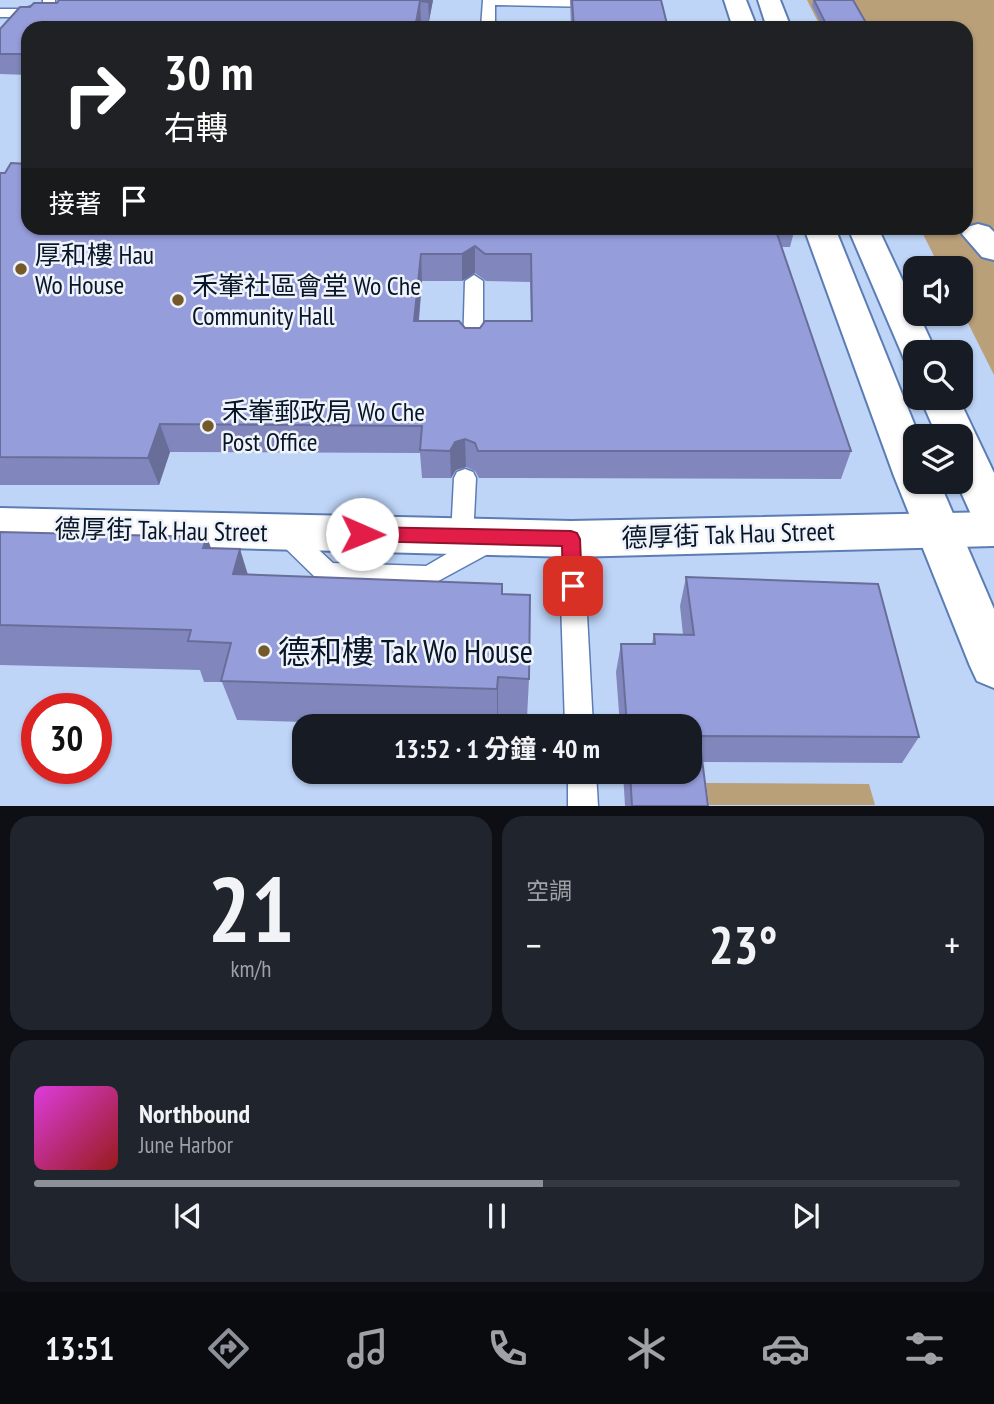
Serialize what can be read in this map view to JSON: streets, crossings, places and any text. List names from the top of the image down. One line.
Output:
{"streets":{"main road":["德厚街 Tak Hau Street"]},"places":["厚和樓 Hau Wo House","禾輋社區會堂 Wo Che Community Hall","禾輋郵政局 Wo Che Post Office","德和樓 Tak Wo House"],"page":{"turn":["30 m","右轉"],"then":"接著","limit":"30","trip":"13:52 · 1 分鐘 · 40 m","tile":[["21","km/h"],"空調"],"heat":["−","23°","+"],"song":["Northbound","June Harbor"],"tabs":"13:51"}}
